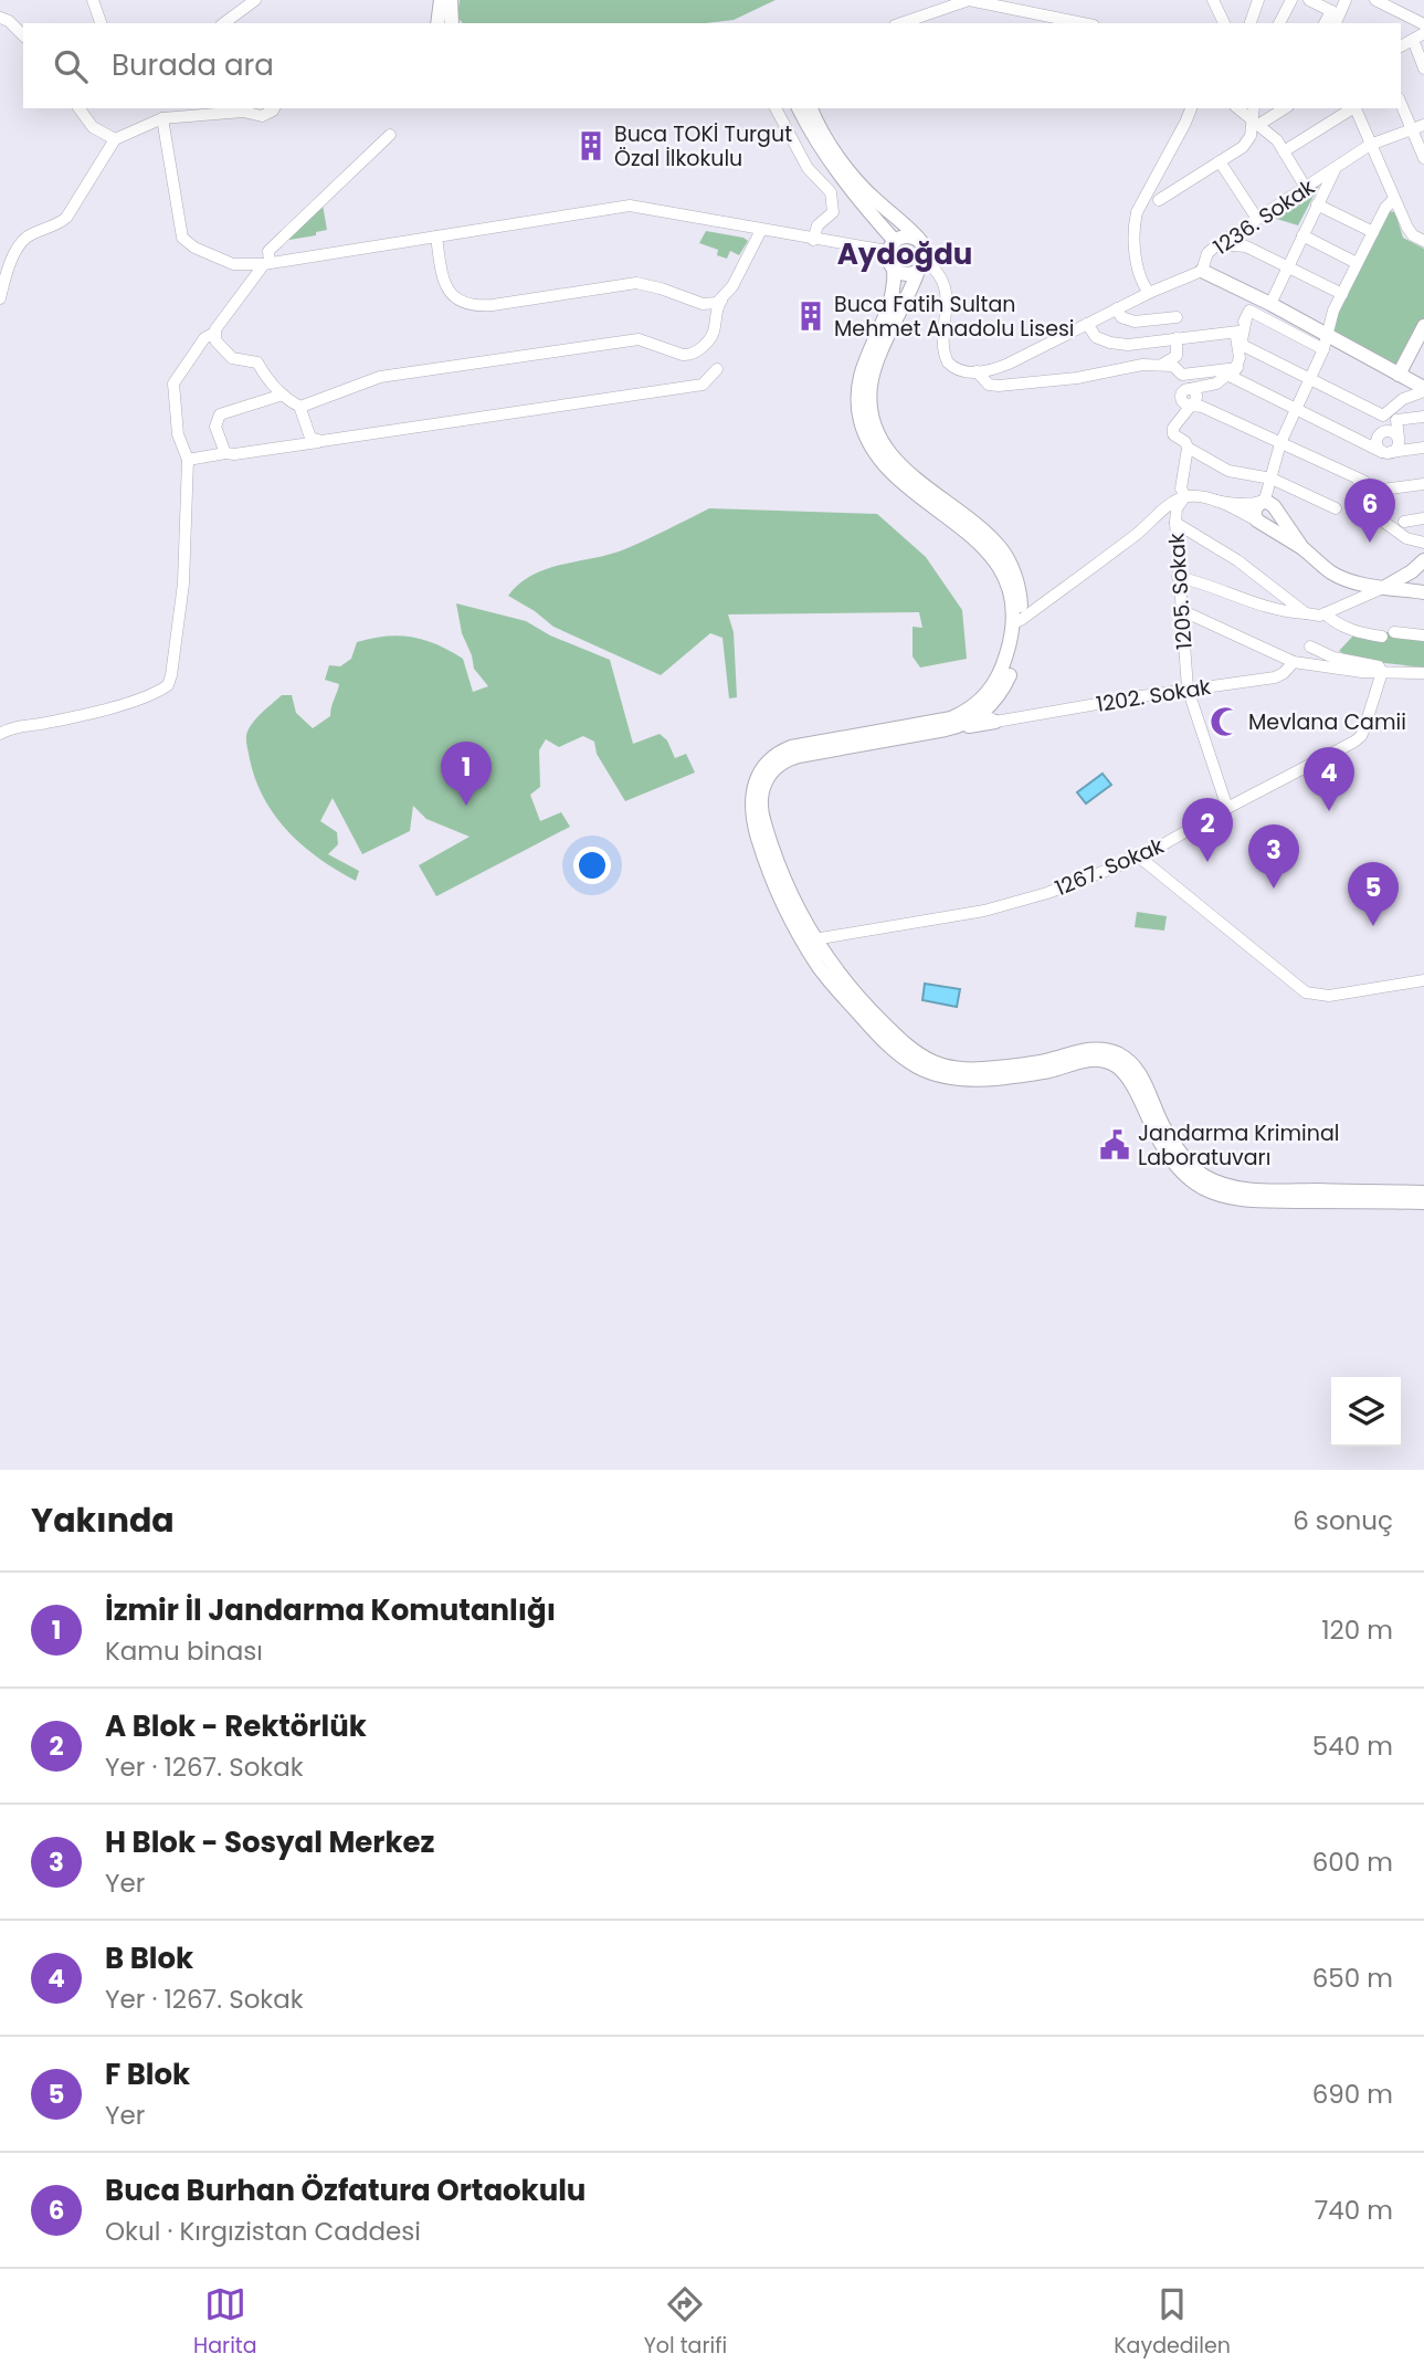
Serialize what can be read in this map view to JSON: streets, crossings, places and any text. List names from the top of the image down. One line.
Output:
{"streets":{"street":["1236. Sokak","1205. Sokak","1202. Sokak","1267. Sokak"]},"crossings":[["1205. Sokak","1202. Sokak"],["1205. Sokak","1267. Sokak"]],"districts":["Aydoğdu"],"places":{"building":["Buca TOKİ Turgut Özal İlkokulu","Buca Fatih Sultan Mehmet Anadolu Lisesi"],"mosque":["Mevlana Camii"],"public building":["Jandarma Kriminal Laboratuvarı"]},"page":{"search":"Burada ara","pins":["6","1","4","2","3","5"],"heading":["Yakında","6 sonuç"],"list":[{"mark":"1","name":"İzmir İl Jandarma Komutanlığı","note":"Kamu binası","value":"120 m"},{"mark":"2","name":"A Blok - Rektörlük","note":"Yer · 1267. Sokak","value":"540 m"},{"mark":"3","name":"H Blok - Sosyal Merkez","note":"Yer","value":"600 m"},{"mark":"4","name":"B Blok","note":"Yer · 1267. Sokak","value":"650 m"},{"mark":"5","name":"F Blok","note":"Yer","value":"690 m"},{"mark":"6","name":"Buca Burhan Özfatura Ortaokulu","note":"Okul · Kırgızistan Caddesi","value":"740 m"}],"nav":["Harita","Yol tarifi","Kaydedilen"]}}
